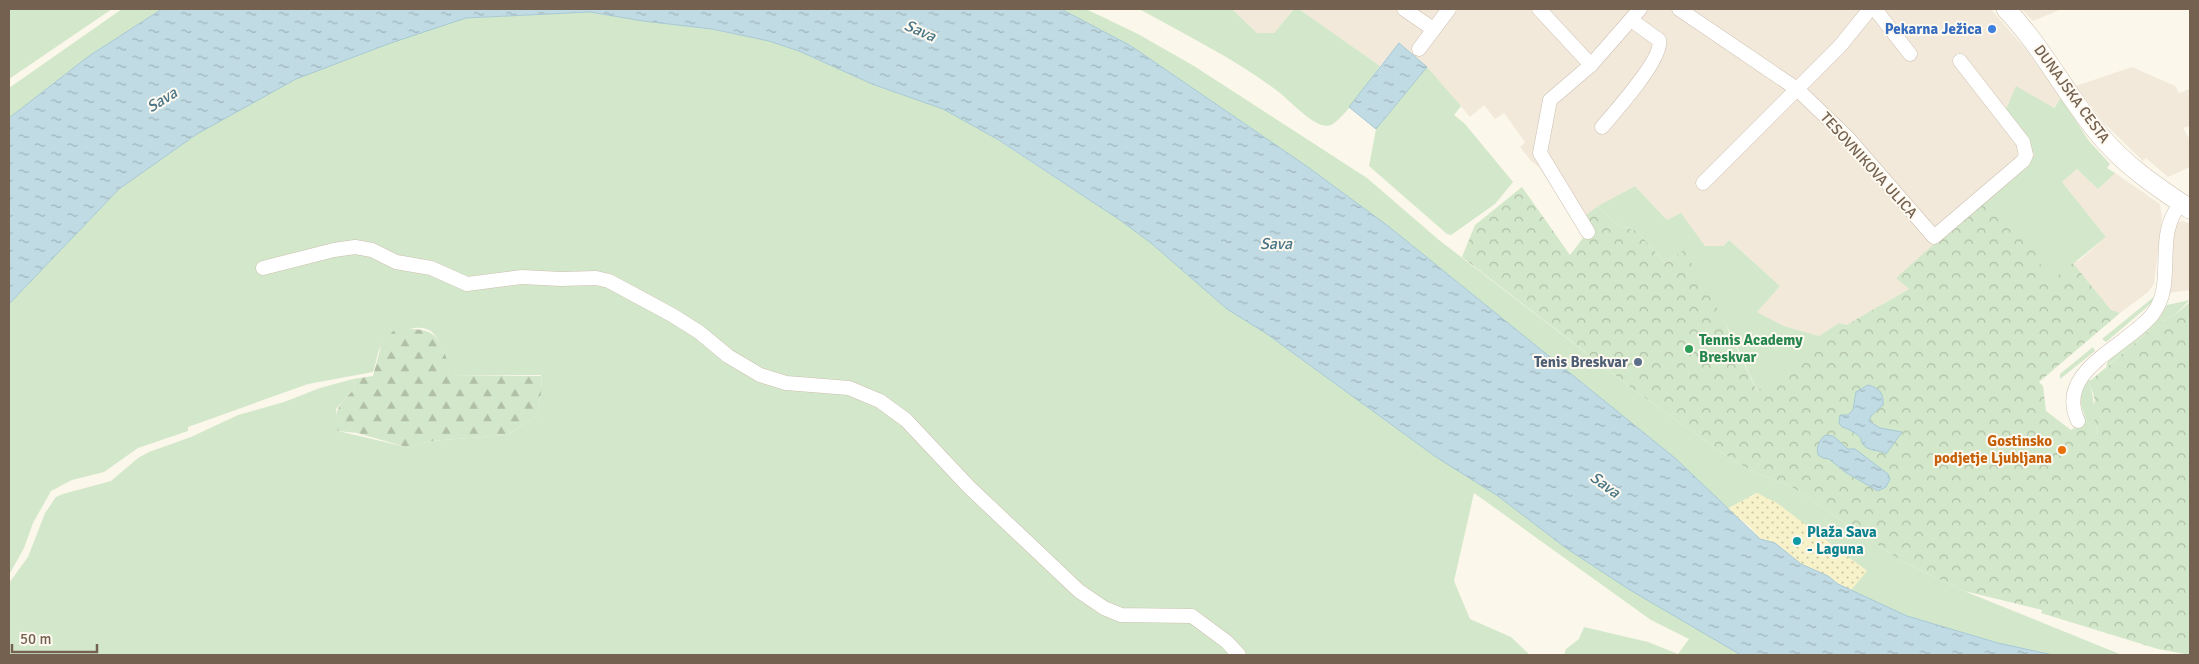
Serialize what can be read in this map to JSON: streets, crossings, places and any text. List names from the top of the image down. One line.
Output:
{"streets":{"main road":["DUNAJSKA CESTA"],"street":["TESOVNIKOVA ULICA"]},"water":["Sava"],"places":["Pekarna Ježica","Tennis Academy Breskvar","Tenis Breskvar","Gostinsko podjetje Ljubljana","Plaža Sava - Laguna"],"scale_bar":"50 m"}
